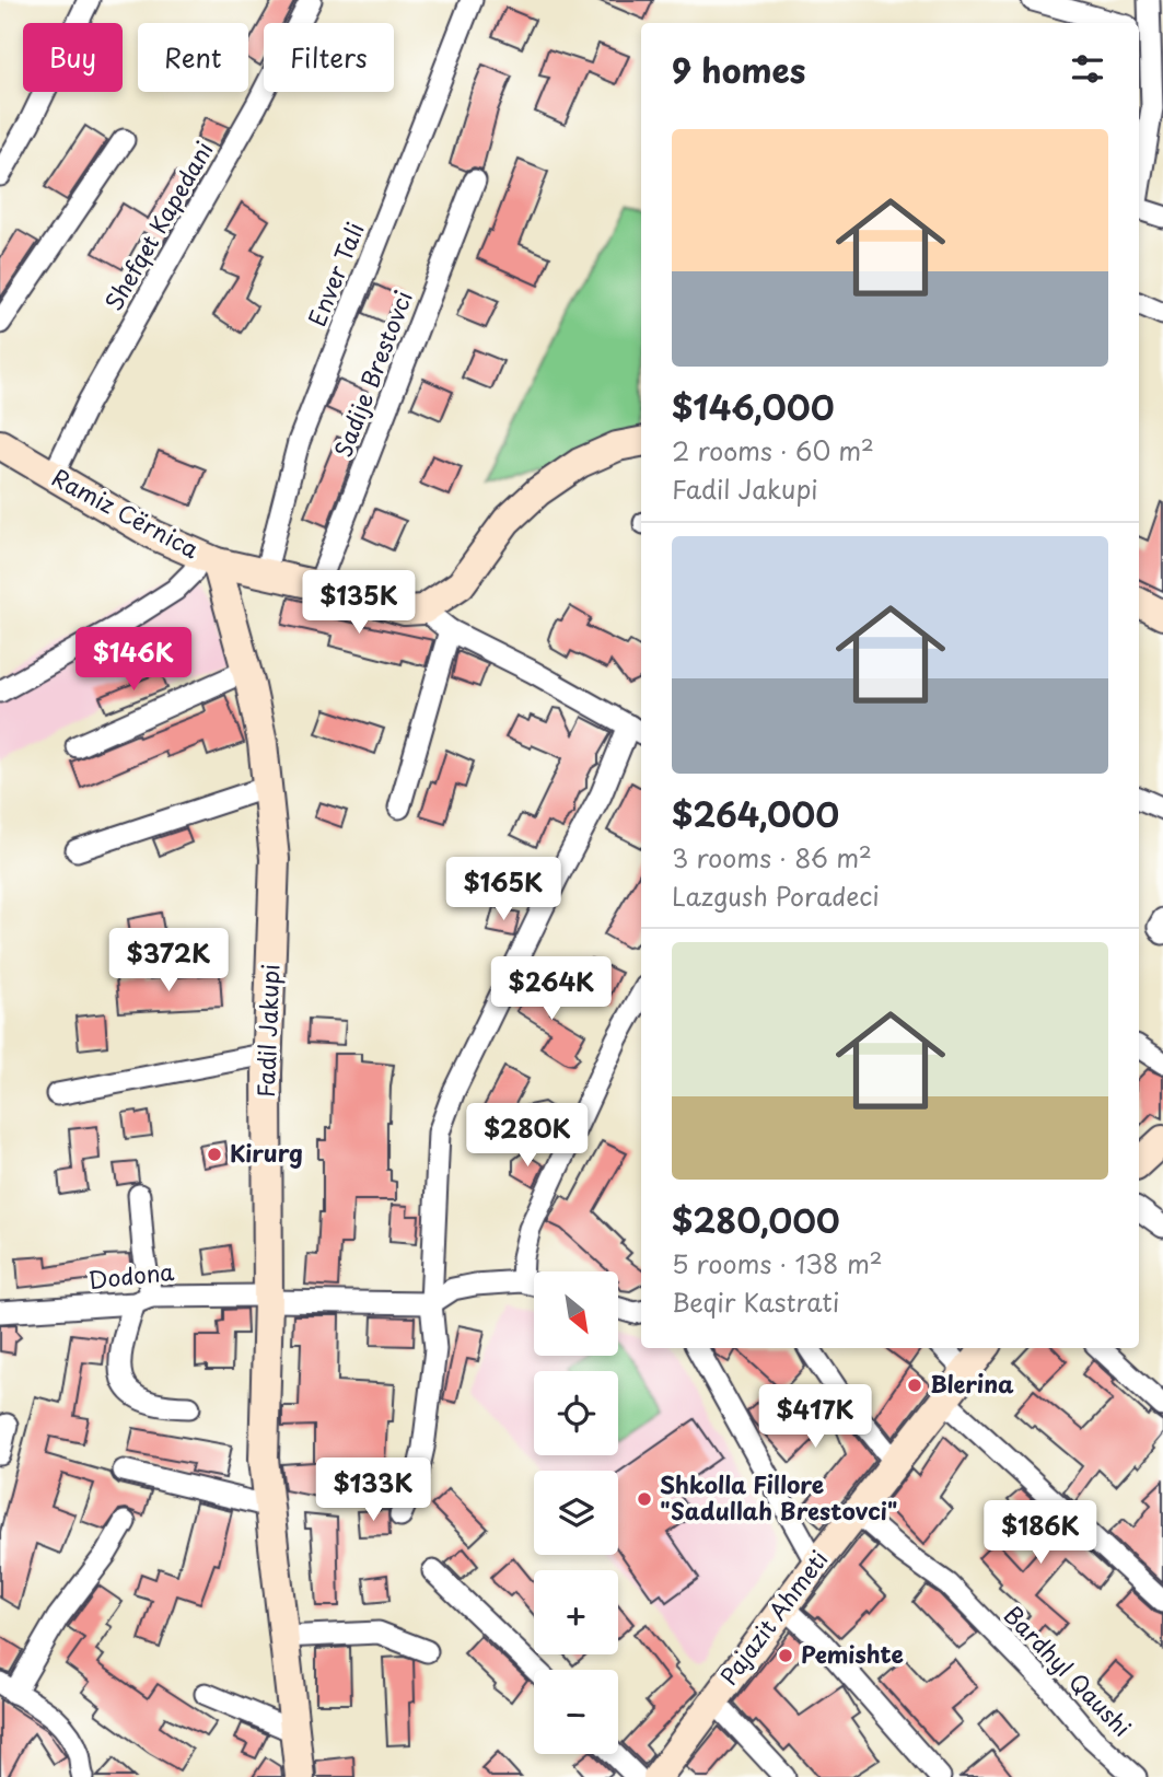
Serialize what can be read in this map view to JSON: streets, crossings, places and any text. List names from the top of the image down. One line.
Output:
{"streets":{"street":["Shefqet Kapedani","Enver Tali","Sadije Brestovci","Ramiz Cërnica","Fadil Jakupi","Dodona","Pajazit Ahmeti","Bardhyl Qaushi"]},"crossings":[["Shefqet Kapedani","Ramiz Cërnica"],["Enver Tali","Ramiz Cërnica"],["Sadije Brestovci","Ramiz Cërnica"],["Ramiz Cërnica","Fadil Jakupi"],["Fadil Jakupi","Dodona"],["Pajazit Ahmeti","Bardhyl Qaushi"]],"places":["Kirurg","Blerina","Shkolla Fillore \"Sadullah Brestovci\"","Pemishte"],"north":"bottom right","page":{"chip":["Buy","Rent","Filters"],"heading":"9 homes","list":[{"name":"$146,000","note":"2 rooms · 60 m² · Fadil Jakupi"},{"name":"$264,000","note":"3 rooms · 86 m² · Lazgush Poradeci"},{"name":"$280,000","note":"5 rooms · 138 m² · Beqir Kastrati"}],"price":["$135K","$146K","$165K","$372K","$264K","$280K","$417K","$133K","$186K"],"map_buttons":["+","−"]}}
